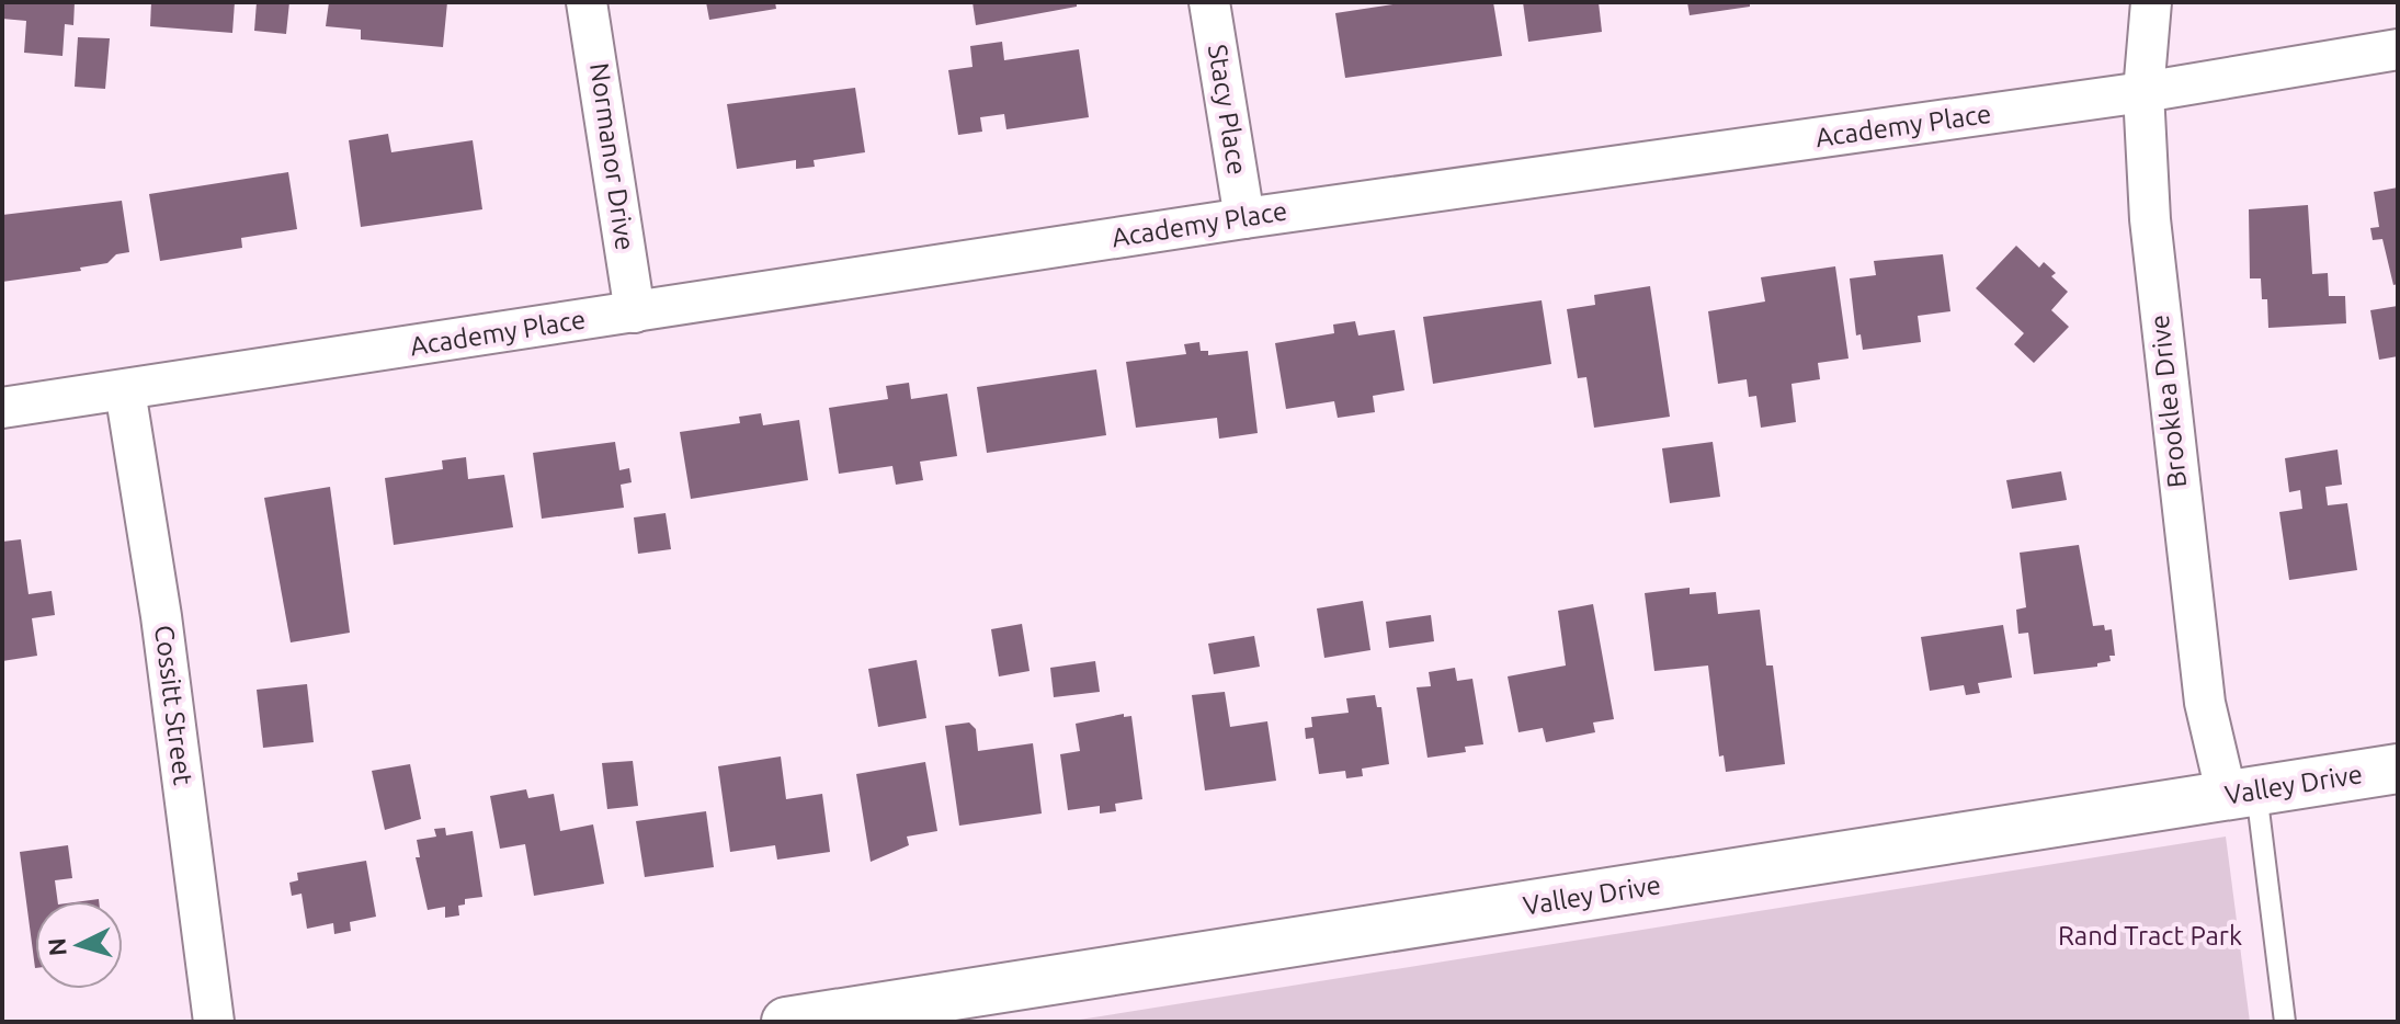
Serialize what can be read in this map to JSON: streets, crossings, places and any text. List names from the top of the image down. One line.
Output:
{"streets":{"main road":["Valley Drive"],"street":["Stacy Place","Academy Place","Normanor Drive","Brooklea Drive","Cossitt Street"]},"crossings":[["Stacy Place","Academy Place"],["Academy Place","Normanor Drive"],["Academy Place","Brooklea Drive"],["Academy Place","Cossitt Street"],["Brooklea Drive","Valley Drive"]],"parks":["Rand Tract Park"],"north":"left"}
